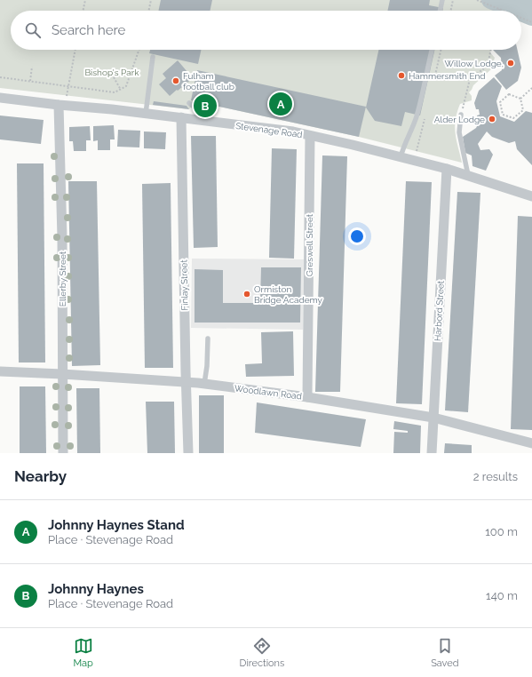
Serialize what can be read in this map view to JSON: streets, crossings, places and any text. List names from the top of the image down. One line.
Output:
{"streets":{"street":["Stevenage Road","Greswell Street","Ellerby Street","Finlay Street","Harbord Street","Woodlawn Road"]},"crossings":[["Stevenage Road","Greswell Street"],["Stevenage Road","Ellerby Street"],["Stevenage Road","Finlay Street"],["Stevenage Road","Harbord Street"],["Greswell Street","Woodlawn Road"],["Ellerby Street","Woodlawn Road"],["Finlay Street","Woodlawn Road"],["Harbord Street","Woodlawn Road"]],"parks":["Bishop's Park"],"places":["Willow Lodge,","Hammersmith End","Fulham football club","Alder Lodge","Ormiston Bridge Academy"],"page":{"search":"Search here","pins":["A","B"],"heading":["Nearby","2 results"],"list":[{"mark":"A","name":"Johnny Haynes Stand","note":"Place · Stevenage Road","value":"100 m"},{"mark":"B","name":"Johnny Haynes","note":"Place · Stevenage Road","value":"140 m"}],"nav":["Map","Directions","Saved"]}}
